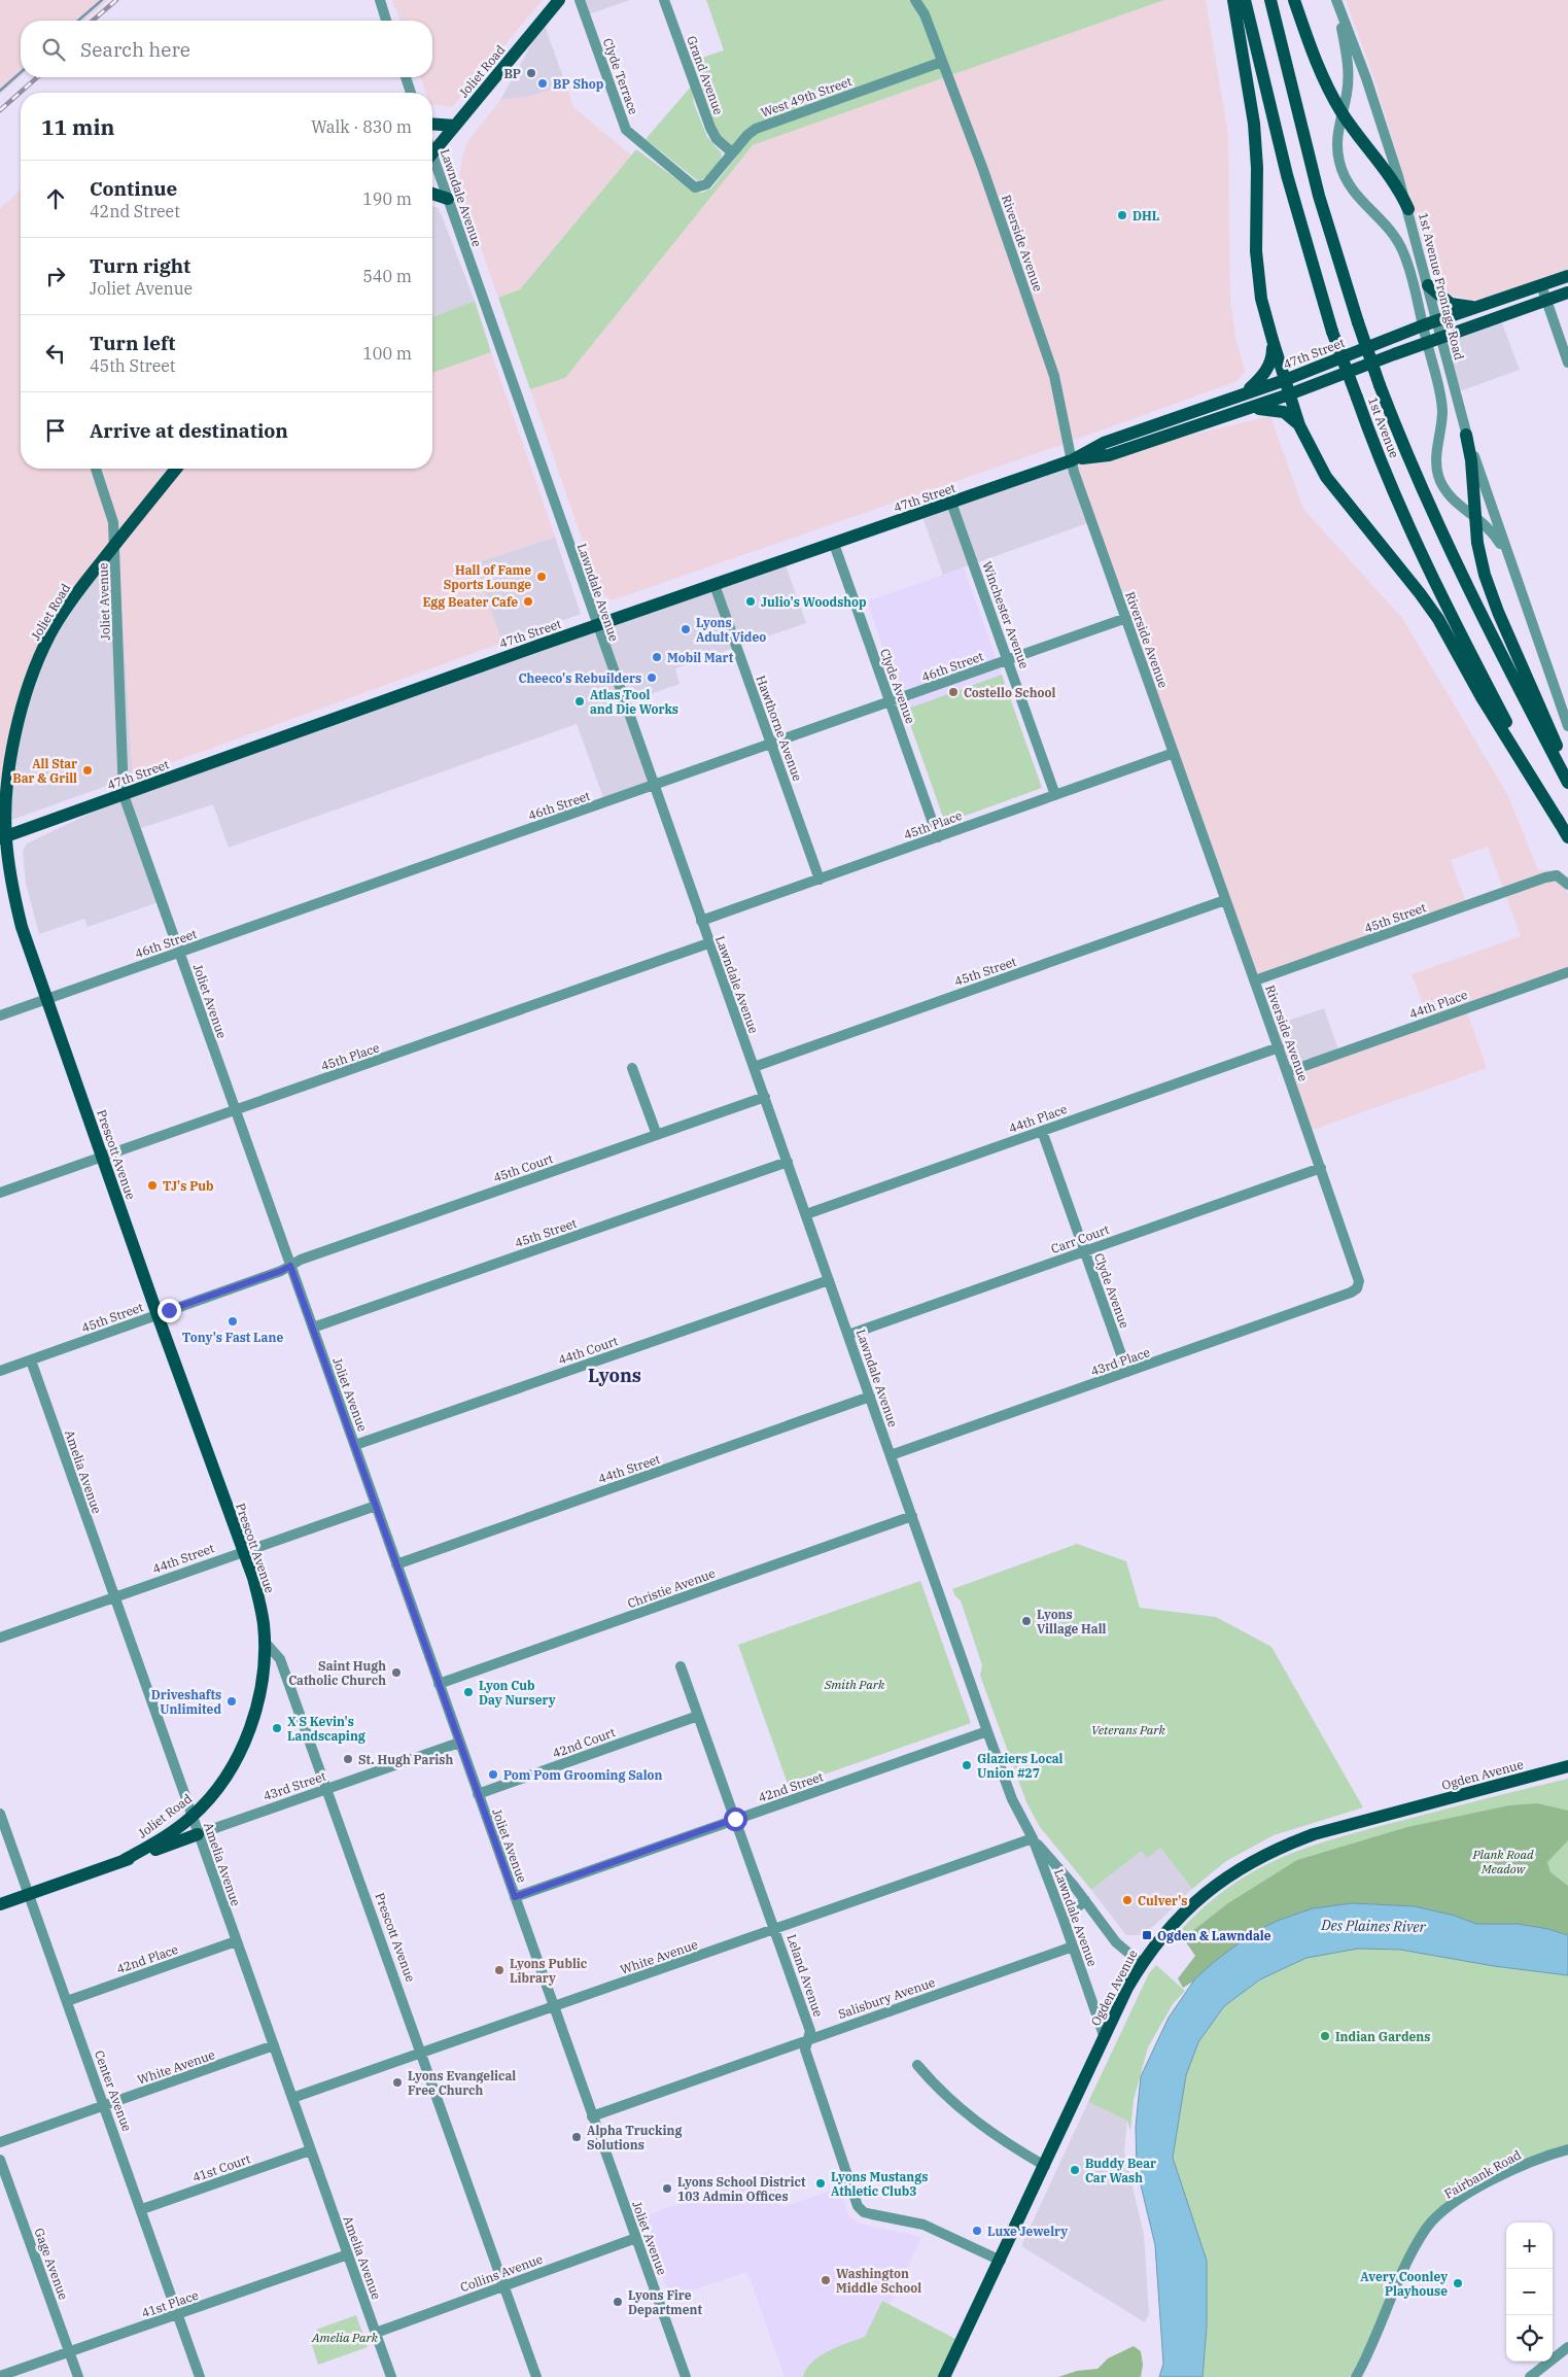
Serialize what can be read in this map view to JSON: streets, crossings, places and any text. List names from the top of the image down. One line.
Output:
{"streets":{"main road":["Joliet Road","47th Street","1st Avenue","Prescott Avenue","Ogden Avenue"],"street":["Grand Avenue","Clyde Terrace","West 49th Street","Lawndale Avenue","Riverside Avenue","1st Avenue Frontage Road","Joliet Avenue","Winchester Avenue","46th Street","Clyde Avenue","Hawthorne Avenue","45th Place","45th Street","44th Place","45th Court","Carr Court","44th Court","43rd Place","44th Street","Amelia Avenue","Christie Avenue","42nd Court","43rd Street","42nd Street","White Avenue","42nd Place","Leland Avenue","Salisbury Avenue","Center Avenue","41st Court","Fairbank Road","Gage Avenue","Collins Avenue","41st Place"]},"crossings":[["Joliet Road","47th Street"],["Joliet Road","Joliet Avenue"],["Joliet Road","Prescott Avenue"],["Joliet Road","Amelia Avenue"],["Grand Avenue","West 49th Street"],["Clyde Terrace","West 49th Street"],["West 49th Street","Riverside Avenue"],["Lawndale Avenue","47th Street"],["Lawndale Avenue","46th Street"],["Lawndale Avenue","45th Place"],["Lawndale Avenue","45th Street"],["Lawndale Avenue","44th Place"],["Lawndale Avenue","45th Court"],["Lawndale Avenue","Carr Court"],["Lawndale Avenue","44th Court"],["Lawndale Avenue","43rd Place"],["Lawndale Avenue","44th Street"],["Lawndale Avenue","Christie Avenue"],["Lawndale Avenue","Ogden Avenue"],["Lawndale Avenue","42nd Street"],["Lawndale Avenue","White Avenue"],["Lawndale Avenue","Salisbury Avenue"],["Riverside Avenue","47th Street"],["Riverside Avenue","46th Street"],["Riverside Avenue","45th Place"],["Riverside Avenue","45th Street"],["Riverside Avenue","44th Place"],["Riverside Avenue","Carr Court"],["Riverside Avenue","43rd Place"],["1st Avenue Frontage Road","47th Street"],["47th Street","Joliet Avenue"],["47th Street","Winchester Avenue"],["47th Street","Clyde Avenue"],["47th Street","Hawthorne Avenue"],["47th Street","Prescott Avenue"],["Joliet Avenue","46th Street"],["Joliet Avenue","45th Place"],["Joliet Avenue","45th Street"],["Joliet Avenue","45th Court"],["Joliet Avenue","44th Court"],["Joliet Avenue","44th Street"],["Joliet Avenue","Christie Avenue"],["Joliet Avenue","42nd Court"],["Joliet Avenue","43rd Street"],["Joliet Avenue","42nd Street"],["Joliet Avenue","White Avenue"],["Joliet Avenue","Salisbury Avenue"],["Joliet Avenue","Collins Avenue"],["Winchester Avenue","46th Street"],["Winchester Avenue","45th Place"],["46th Street","Clyde Avenue"],["46th Street","Hawthorne Avenue"],["46th Street","Prescott Avenue"],["Clyde Avenue","45th Place"],["Clyde Avenue","44th Place"],["Clyde Avenue","Carr Court"],["Clyde Avenue","43rd Place"],["Hawthorne Avenue","45th Place"],["45th Place","Prescott Avenue"],["45th Street","Prescott Avenue"],["45th Street","45th Court"],["45th Street","Amelia Avenue"],["Prescott Avenue","44th Street"],["Prescott Avenue","43rd Street"],["Prescott Avenue","White Avenue"],["Prescott Avenue","Collins Avenue"],["44th Street","Amelia Avenue"],["Amelia Avenue","43rd Street"],["Amelia Avenue","White Avenue"],["Amelia Avenue","42nd Place"],["Amelia Avenue","41st Court"],["Amelia Avenue","Collins Avenue"],["Amelia Avenue","41st Place"],["42nd Court","Leland Avenue"],["Ogden Avenue","Leland Avenue"],["42nd Street","Leland Avenue"],["White Avenue","Leland Avenue"],["White Avenue","Center Avenue"],["42nd Place","Center Avenue"],["Leland Avenue","Salisbury Avenue"],["Center Avenue","41st Court"],["Center Avenue","41st Place"],["Gage Avenue","41st Place"]],"districts":["Lyons"],"water":["Des Plaines River"],"parks":["Smith Park","Veterans Park","Plank Road Meadow","Amelia Park"],"places":{"other":["BP","BP Shop","DHL","Hall of Fame Sports Lounge","Egg Beater Cafe","Julio's Woodshop","Lyons Adult Video","Mobil Mart","Cheeco's Rebuilders","Costello School","Atlas Tool and Die Works","All Star Bar & Grill","TJ's Pub","Tony's Fast Lane","Lyons Village Hall","Saint Hugh Catholic Church","Lyon Cub Day Nursery","Driveshafts Unlimited","X S Kevin's Landscaping","St. Hugh Parish","Glaziers Local Union #27","Pom Pom Grooming Salon","Culver's","Lyons Public Library","Indian Gardens","Lyons Evangelical Free Church","Alpha Trucking Solutions","Buddy Bear Car Wash","Lyons Mustangs Athletic Club3","Lyons School District 103 Admin Offices","Luxe Jewelry","Washington Middle School","Avery Coonley Playhouse","Lyons Fire Department"],"transit":["Ogden & Lawndale"]},"page":{"search":"Search here","heading":["11 min","Walk · 830 m"],"list":[["Continue","42nd Street","190 m"],["Turn right","Joliet Avenue","540 m"],["Turn left","45th Street","100 m"],"Arrive at destination"],"map_buttons":["+","−"]}}
